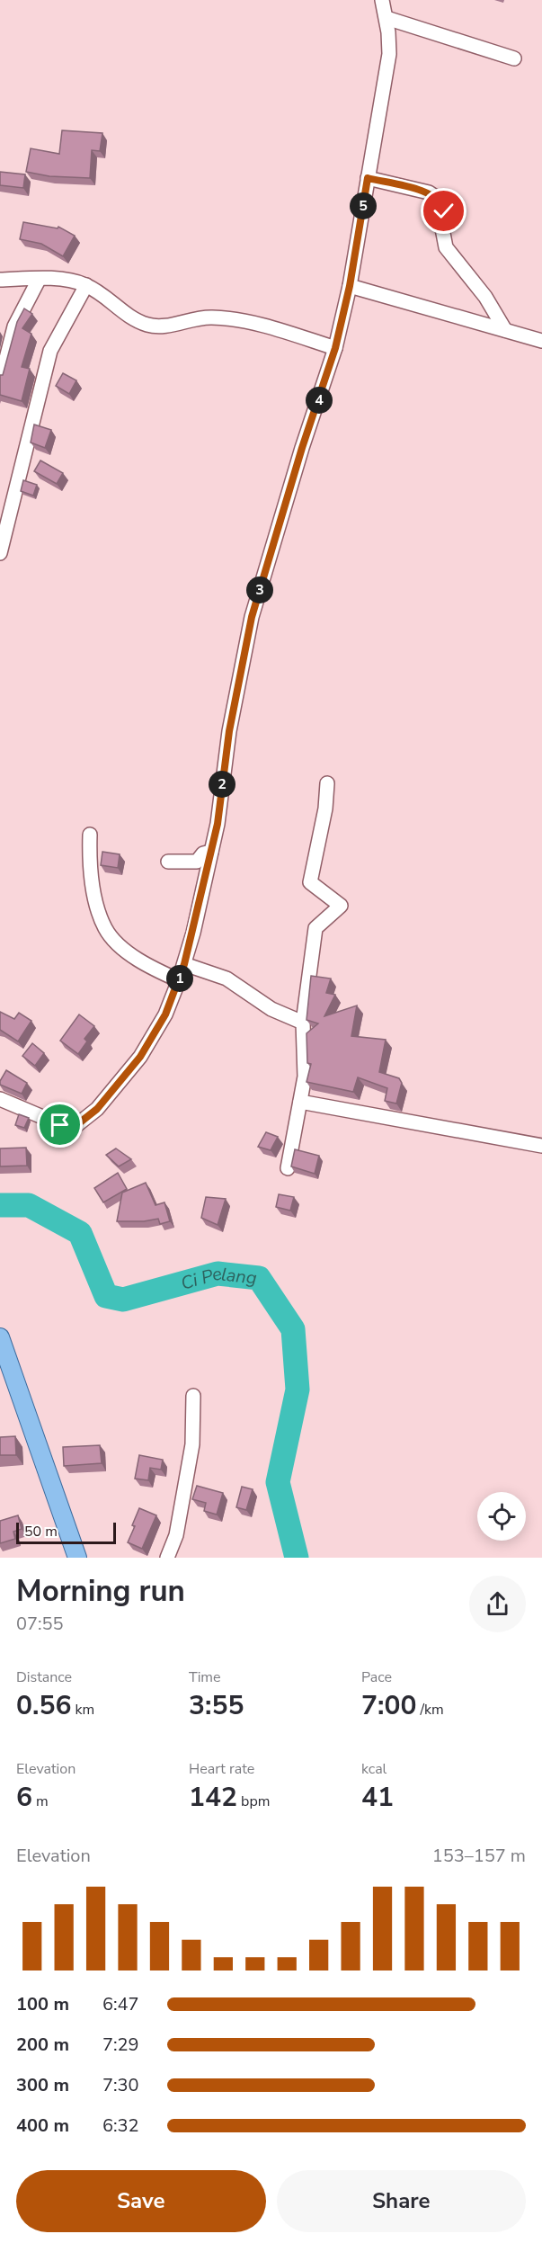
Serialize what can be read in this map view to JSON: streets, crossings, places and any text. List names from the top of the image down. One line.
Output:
{"water":["Ci Pelang"],"scale_bar":"50 m","page":{"pins":["5","4","3","2","1"],"scale":"50 m","heading":["Morning run","07:55"],"stats":[["Distance","0.56 km"],["Time","3:55"],["Pace","7:00 /km"],["Elevation","6 m"],["Heart rate","142 bpm"],["kcal","41"]],"chart":["Elevation","153–157 m"],"list":[{"name":"100 m","note":"6:47"},{"name":"200 m","note":"7:29"},{"name":"300 m","note":"7:30"},{"name":"400 m","note":"6:32"}],"buttons":["Save","Share"]}}
